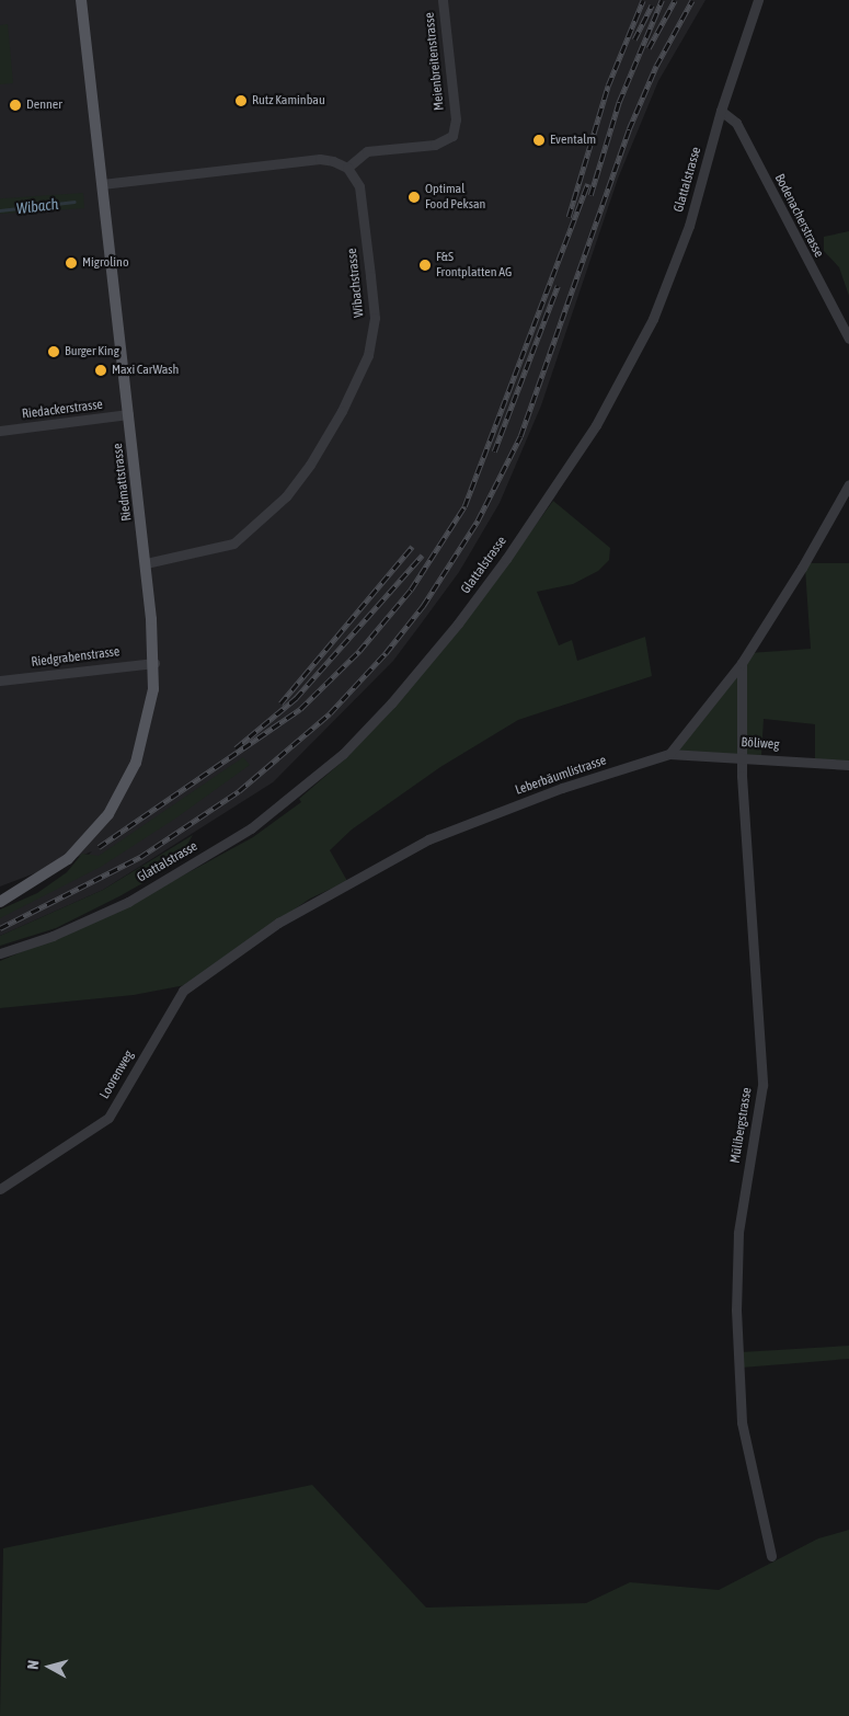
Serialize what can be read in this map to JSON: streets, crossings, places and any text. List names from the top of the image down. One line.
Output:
{"streets":{"main road":["Riedmattstrasse"],"street":["Meienbreitenstrasse","Glattalstrasse","Bodenacherstrasse","Wibachstrasse","Riedackerstrasse","Riedgrabenstrasse","Böliweg","Leberbäumlistrasse","Loorenweg","Mülibergstrasse"]},"crossings":[["Meienbreitenstrasse","Wibachstrasse"],["Glattalstrasse","Bodenacherstrasse"],["Wibachstrasse","Riedmattstrasse"],["Riedackerstrasse","Riedmattstrasse"],["Riedmattstrasse","Riedgrabenstrasse"],["Böliweg","Leberbäumlistrasse"],["Böliweg","Mülibergstrasse"],["Leberbäumlistrasse","Loorenweg"]],"water":["Wibach"],"places":["Rutz Kaminbau","Denner","Eventalm","Optimal Food Peksan","Migrolino","F&S Frontplatten AG","Burger King","Maxi CarWash"],"north":"left"}
